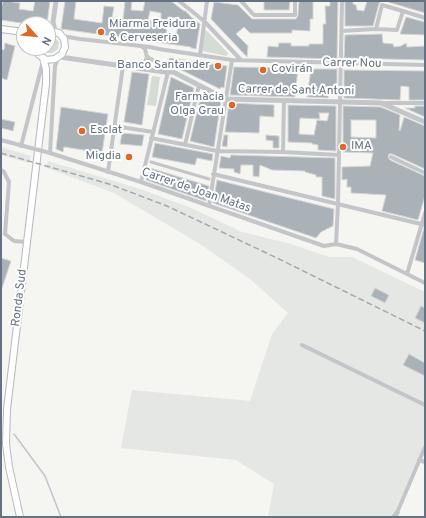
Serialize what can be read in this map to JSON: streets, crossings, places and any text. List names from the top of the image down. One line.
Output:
{"streets":{"main road":["Ronda Sud"],"street":["Carrer Nou","Carrer de Sant Antoni","Carrer de Joan Matas"]},"crossings":[["Carrer Nou","Carrer de Sant Antoni"],["Carrer Nou","Ronda Sud"],["Carrer de Sant Antoni","Ronda Sud"]],"places":["Miarma Freidura & Cerveseria","Banco Santander","Covirán","Farmàcia Olga Grau","Esclat","IMA","Migdia"],"north":"bottom right"}
